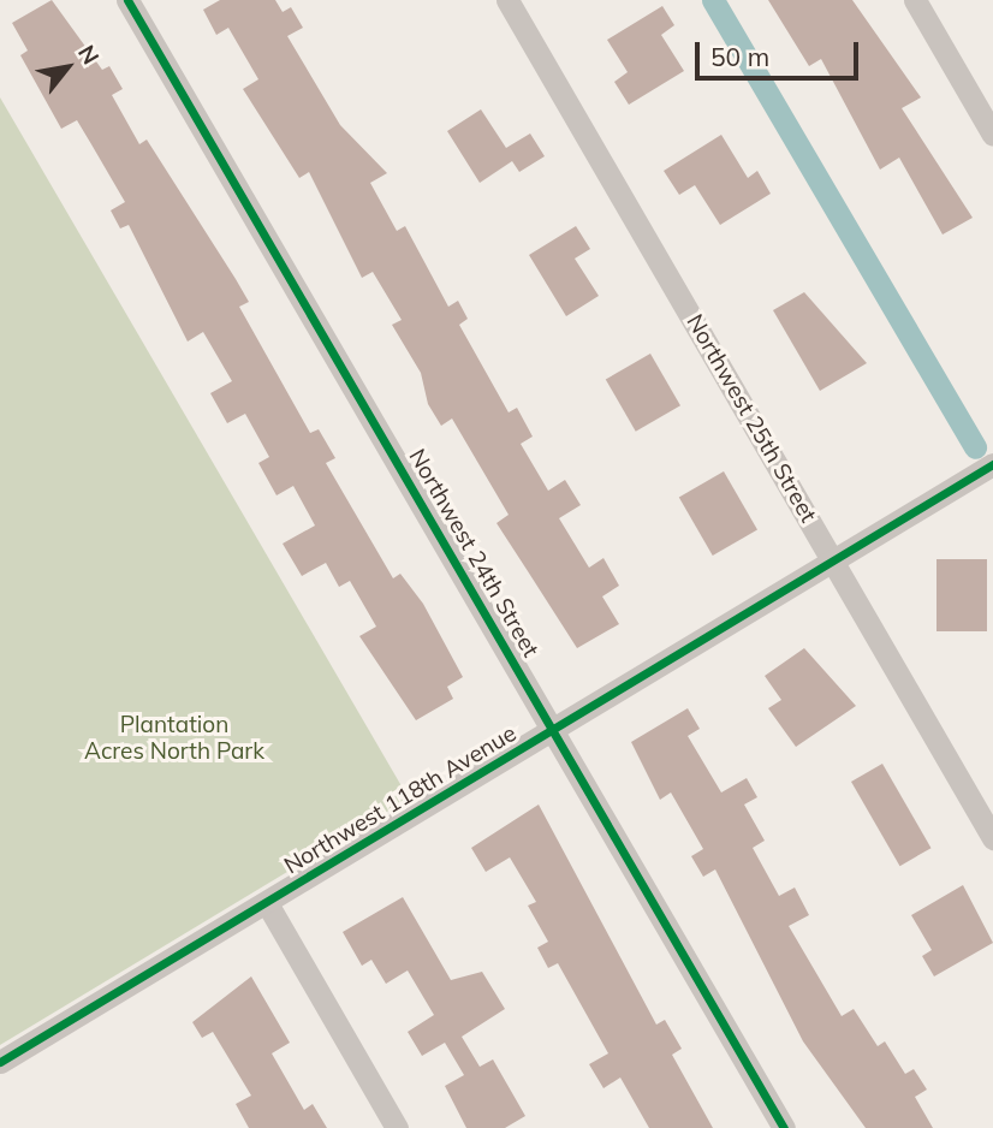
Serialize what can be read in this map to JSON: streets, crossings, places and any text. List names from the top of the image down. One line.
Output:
{"streets":{"street":["Northwest 25th Street","Northwest 24th Street","Northwest 118th Avenue"]},"crossings":[["Northwest 25th Street","Northwest 118th Avenue"],["Northwest 24th Street","Northwest 118th Avenue"]],"parks":["Plantation Acres North Park"],"scale_bar":"50 m","north":"top right"}
